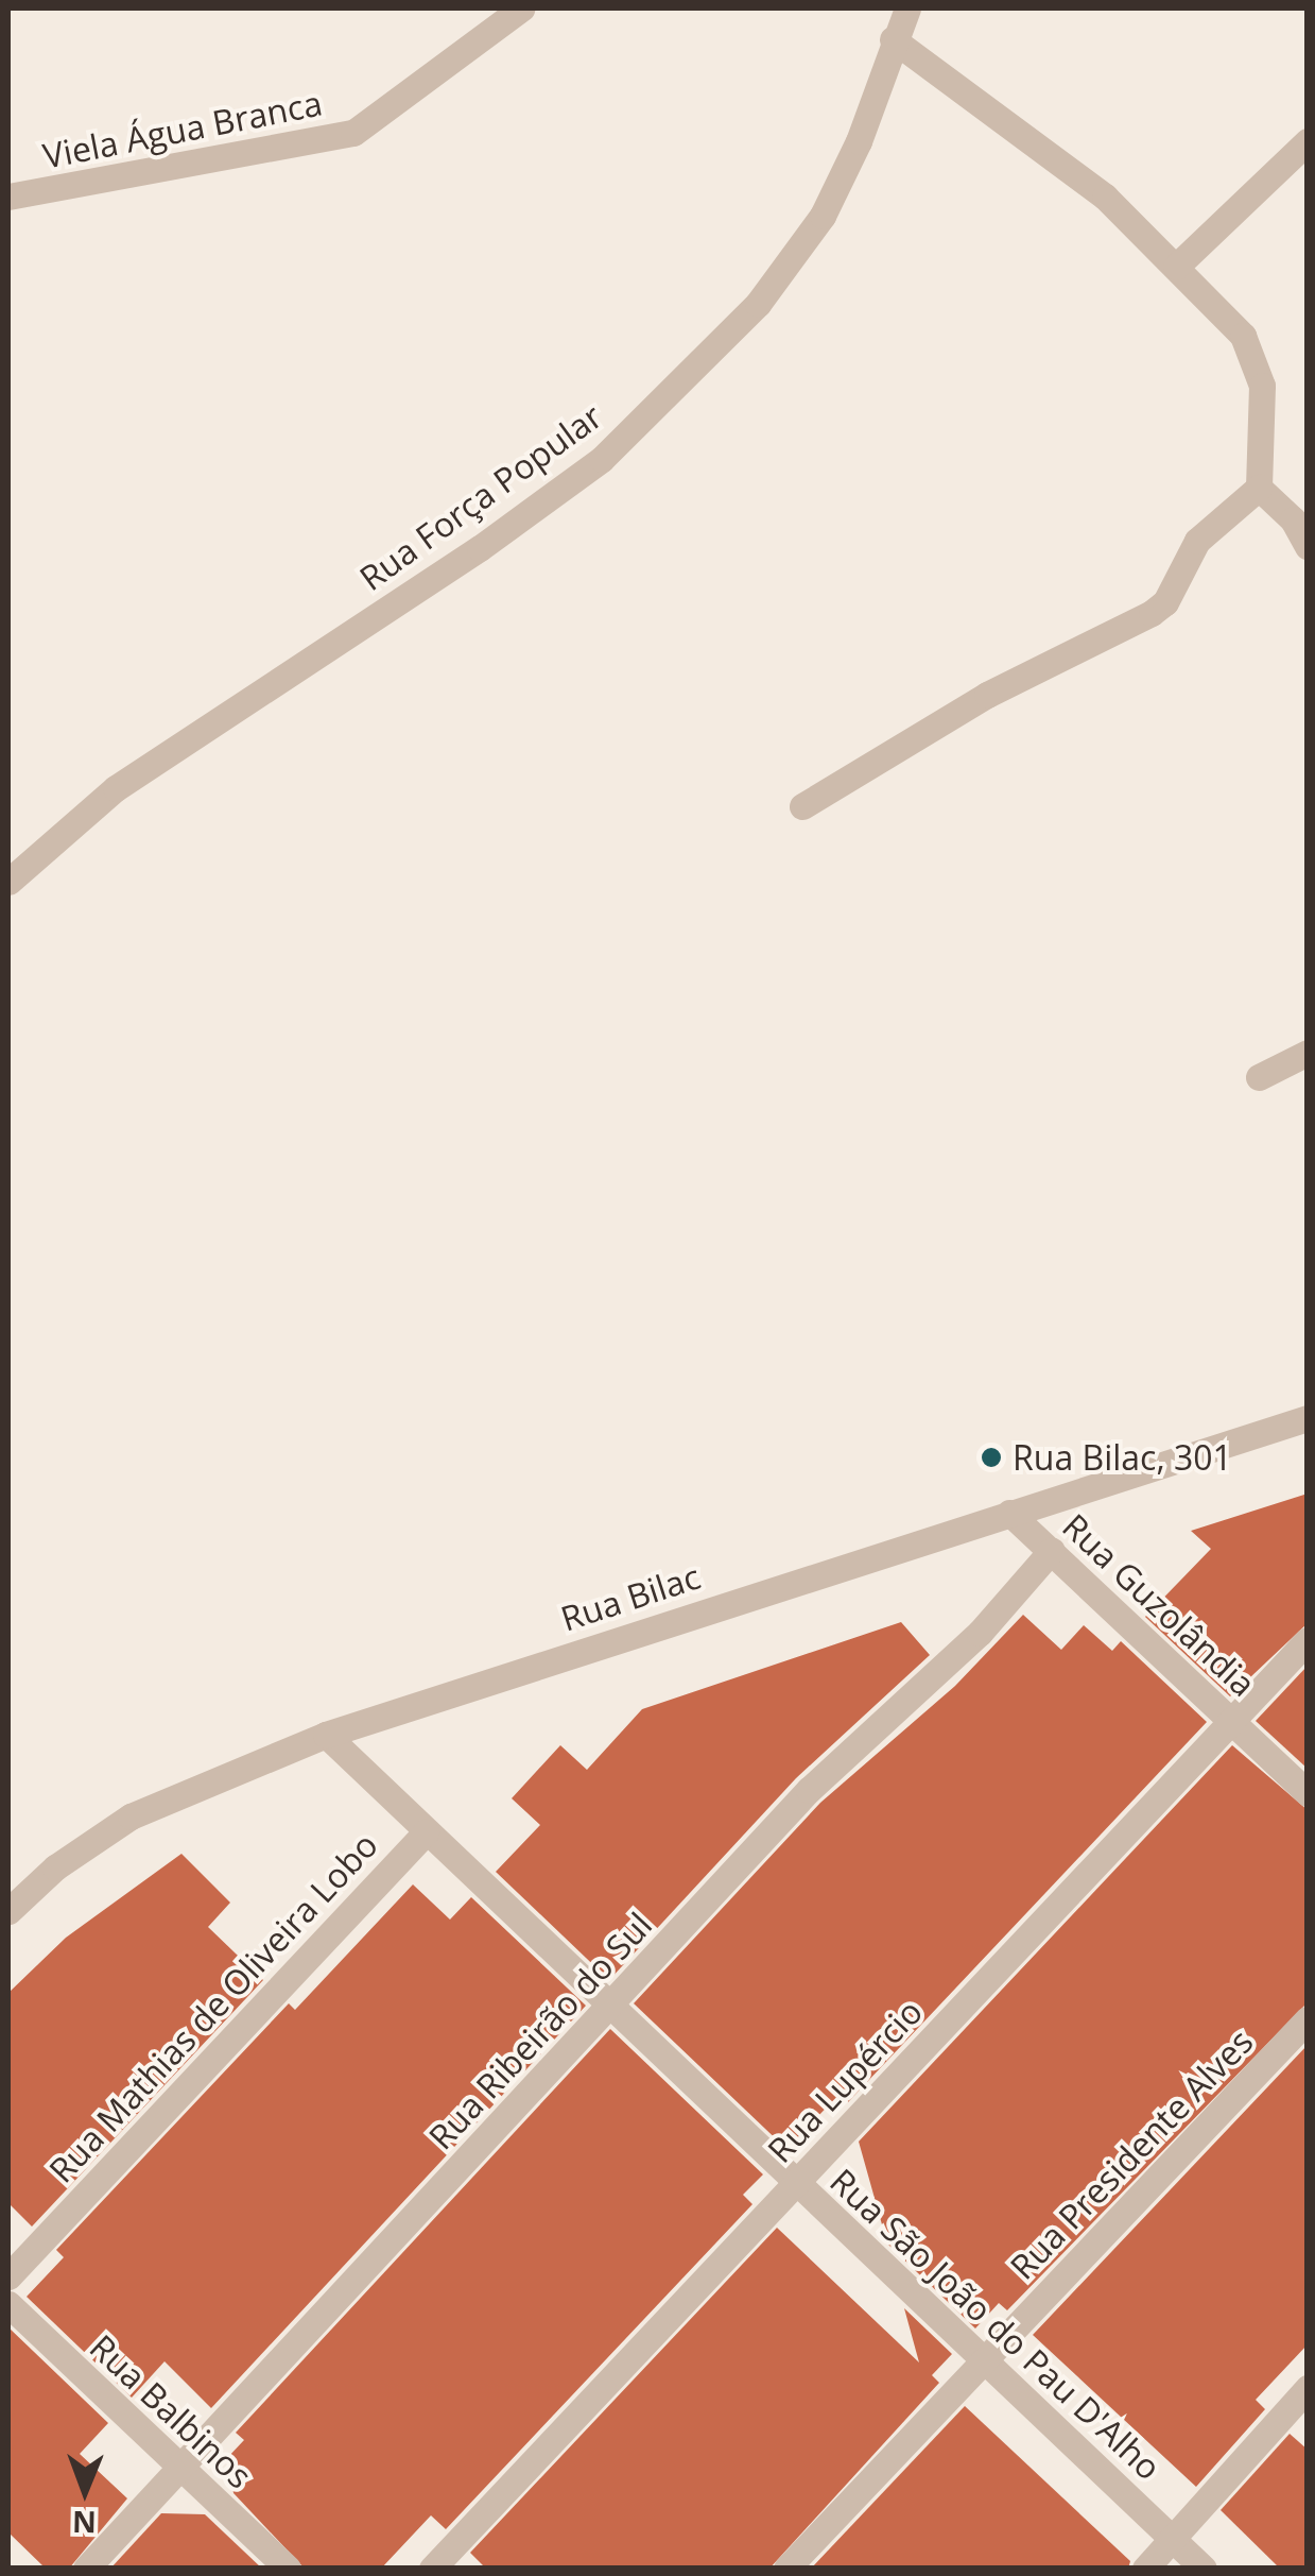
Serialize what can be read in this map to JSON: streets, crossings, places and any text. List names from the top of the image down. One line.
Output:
{"streets":{"street":["Viela Água Branca","Rua Força Popular","Rua Bilac","Rua Guzolândia","Rua Mathias de Oliveira Lobo","Rua Ribeirão do Sul","Rua Lupércio","Rua Presidente Alves","Rua São João do Pau D'Alho","Rua Balbinos"]},"crossings":[["Rua Bilac","Rua Guzolândia"],["Rua Bilac","Rua São João do Pau D'Alho"],["Rua Guzolândia","Rua Ribeirão do Sul"],["Rua Guzolândia","Rua Lupércio"],["Rua Mathias de Oliveira Lobo","Rua São João do Pau D'Alho"],["Rua Ribeirão do Sul","Rua São João do Pau D'Alho"],["Rua Ribeirão do Sul","Rua Balbinos"],["Rua Lupércio","Rua São João do Pau D'Alho"],["Rua Presidente Alves","Rua São João do Pau D'Alho"]],"places":["Rua Bilac, 301"],"north":"bottom"}
